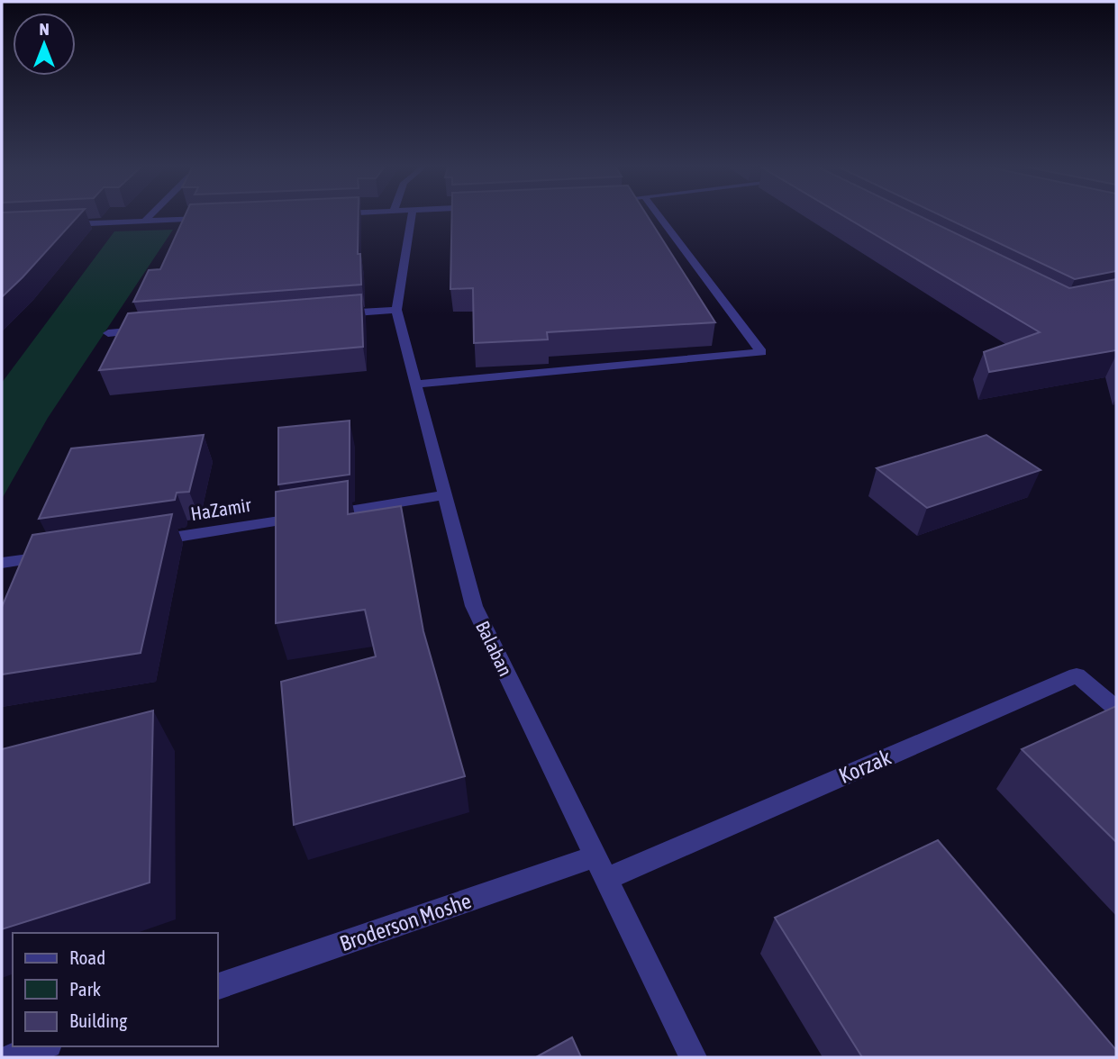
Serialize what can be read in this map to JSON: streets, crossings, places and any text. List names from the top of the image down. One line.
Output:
{"streets":{"street":["HaZamir","Balaban","Korzak","Broderson Moshe"]},"crossings":[["HaZamir","Balaban"],["Balaban","Korzak"],["Balaban","Broderson Moshe"],["Korzak","Broderson Moshe"]],"legend":["Road","Park","Building"],"north":"top"}
